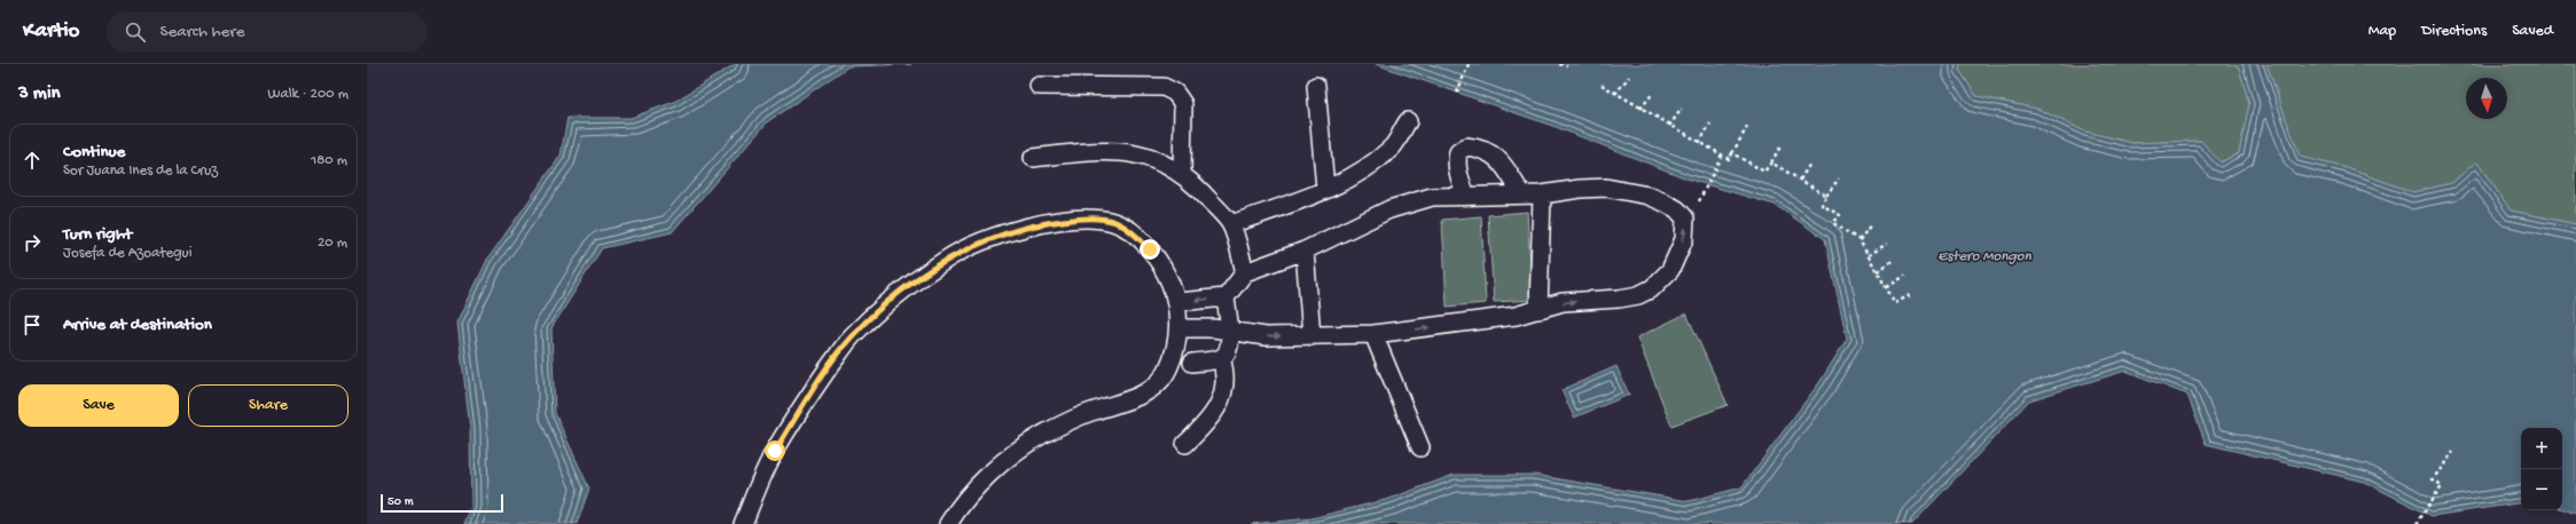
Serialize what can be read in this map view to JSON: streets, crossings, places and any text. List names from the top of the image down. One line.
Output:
{"water":["Estero Mongon"],"scale_bar":"50 m","north":"bottom","page":{"header":"Kartio","search":"Search here","nav":["Map","Directions","Saved"],"heading":["3 min","Walk · 200 m"],"list":[["Continue","Sor Juana Ines de la Cruz","180 m"],["Turn right","Josefa de Azoategui","20 m"],"Arrive at destination"],"buttons":["Save","Share"],"map_buttons":["+","−"],"scale":"50 m"}}
